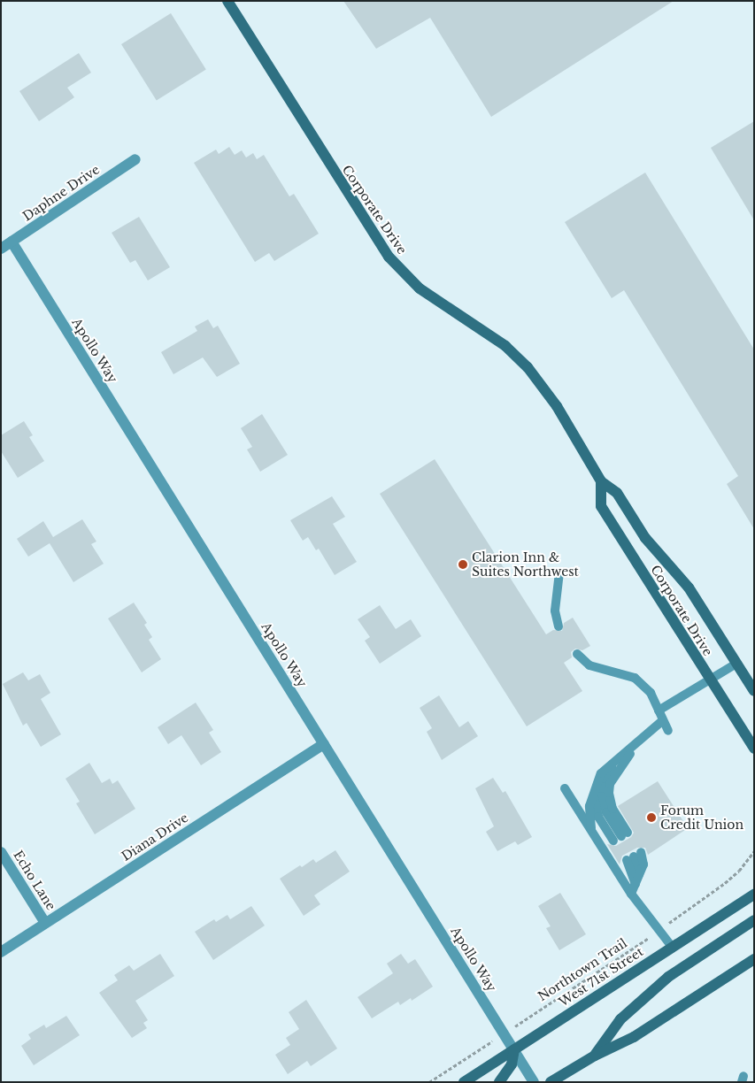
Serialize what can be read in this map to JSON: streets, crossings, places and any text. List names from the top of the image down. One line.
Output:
{"streets":{"street":["Daphne Drive","Corporate Drive","Apollo Way","Diana Drive","Echo Lane","West 71st Street"],"path":["Northtown Trail"]},"crossings":[["Daphne Drive","Apollo Way"],["Apollo Way","Diana Drive"],["Apollo Way","West 71st Street"],["Diana Drive","Echo Lane"]],"places":["Clarion Inn & Suites Northwest","Forum Credit Union"]}
